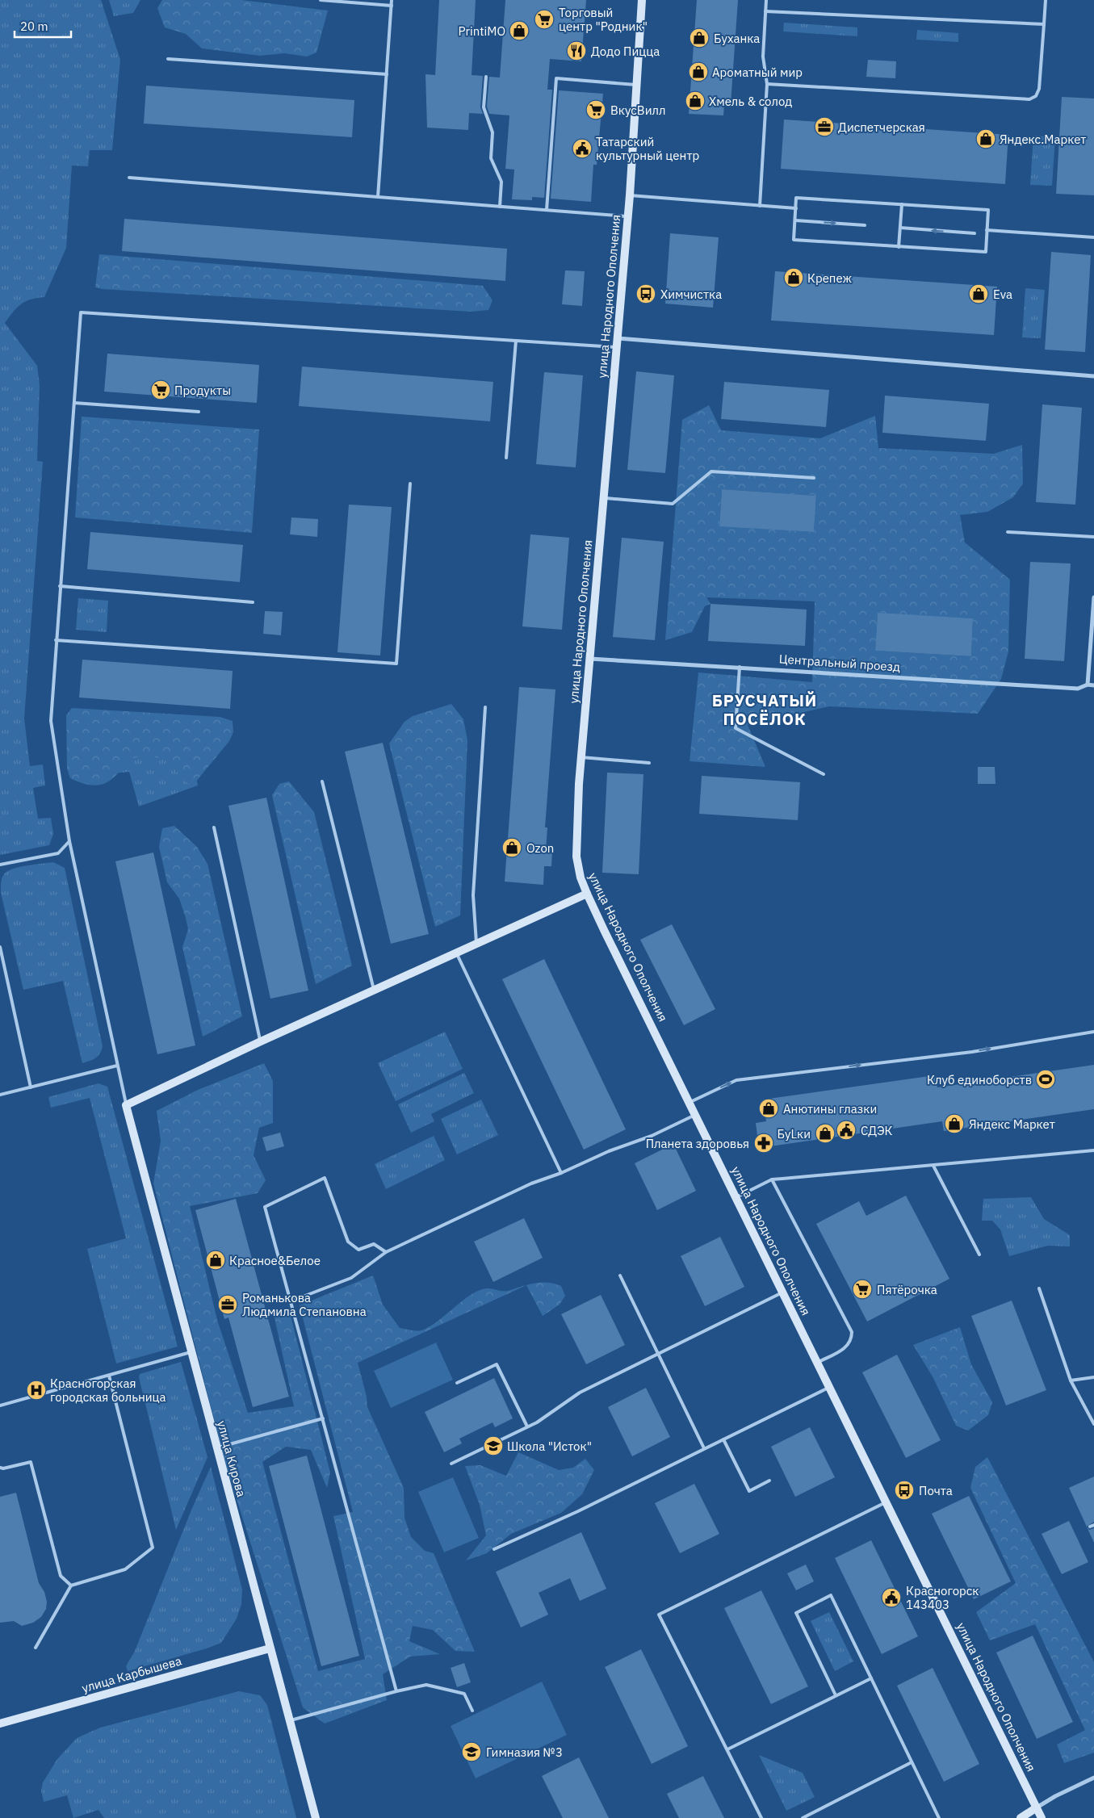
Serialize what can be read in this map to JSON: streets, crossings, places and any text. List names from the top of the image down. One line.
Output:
{"streets":{"main road":["улица Народного Ополчения","улица Кирова","улица Карбышева"],"street":["Центральный проезд"]},"crossings":[["улица Народного Ополчения","Центральный проезд"],["улица Кирова","улица Карбышева"]],"districts":["БРУСЧАТЫЙ ПОСЁЛОК"],"places":{"supermarket":["Торговый центр \"Родник\"","ВкусВилл","Продукты","Пятёрочка"],"shop":["PrintiMO","Буханка","Ароматный мир","Хмель & солод","Яндекс.Маркет","Крепеж","Eva","Ozon","Анютины глазки","Яндекс Маркет","БуLки","Красное&Белое"],"restaurant":["Додо Пицца"],"office":["Диспетчерская","Романькова Людмила Степановна"],"public building":["Татарский культурный центр","СДЭК","Красногорск 143403"],"bus stop":["Химчистка","Почта"],"sports":["Клуб единоборств"],"pharmacy":["Планета здоровья"],"hospital":["Красногорская городская больница"],"school or university":["Школа \"Исток\"","Гимназия №3"]},"scale_bar":"20 m"}
